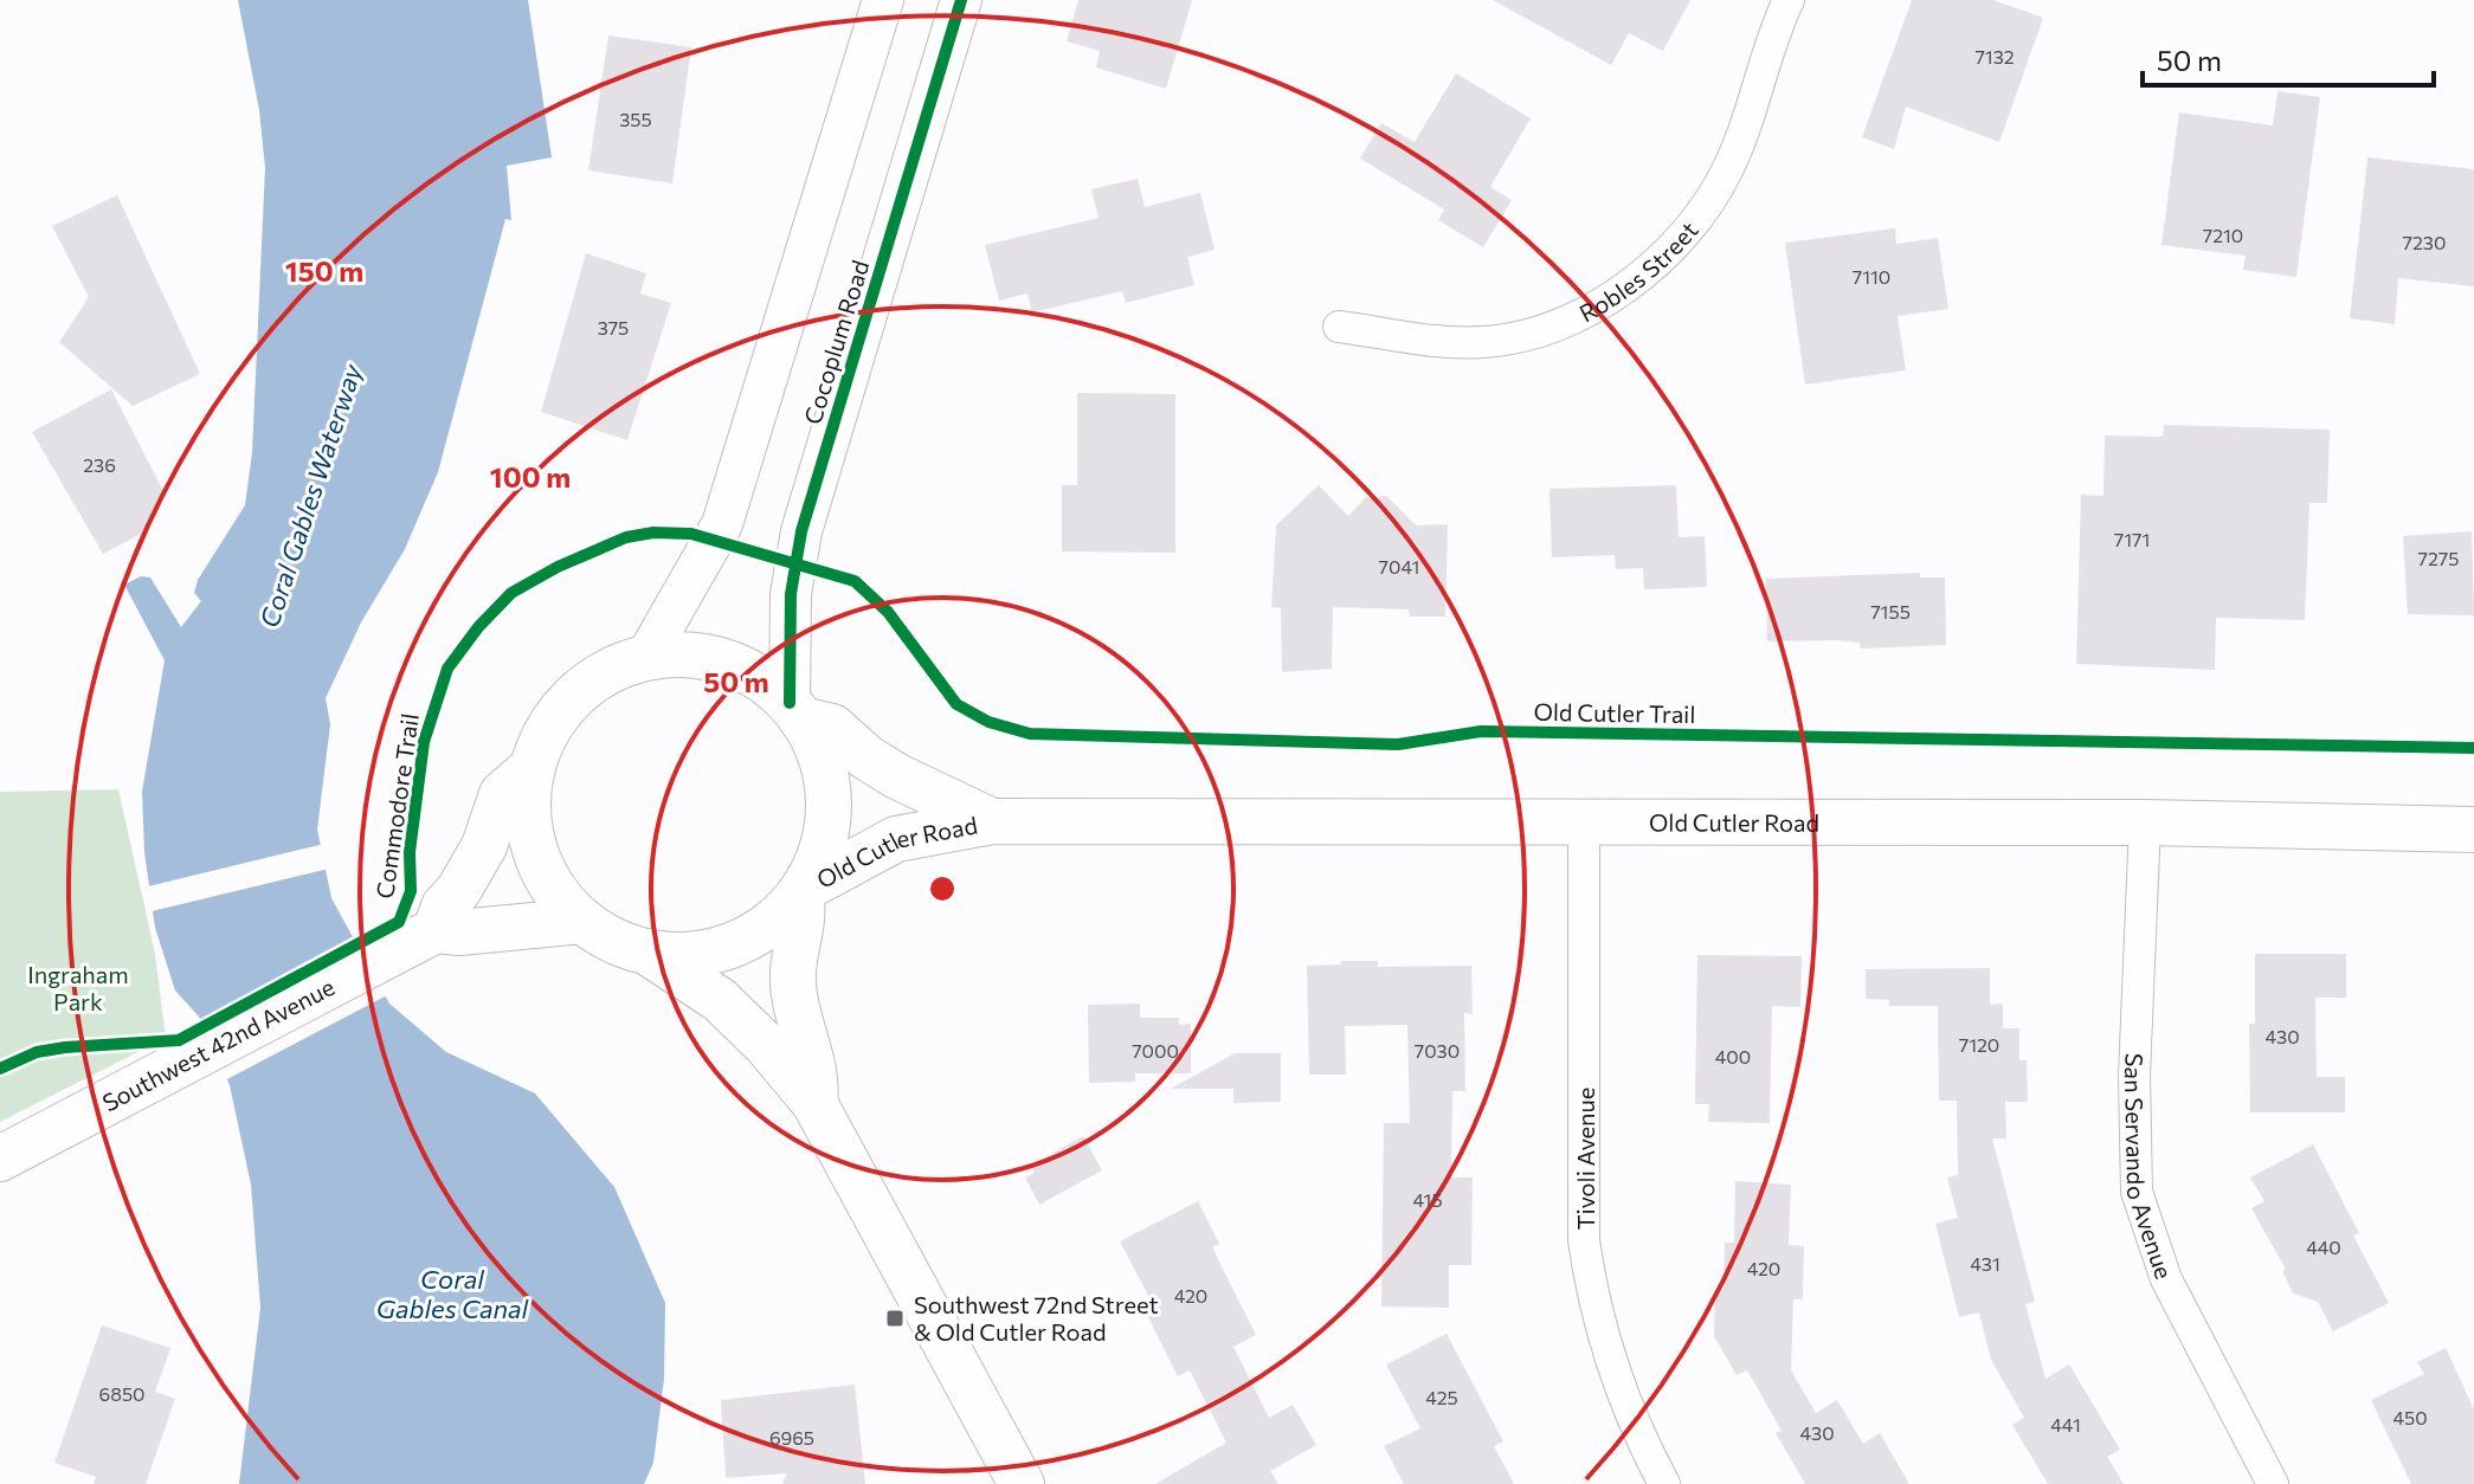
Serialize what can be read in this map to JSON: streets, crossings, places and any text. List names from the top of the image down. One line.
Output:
{"streets":{"main road":["Old Cutler Road","Southwest 42nd Avenue"],"street":["Robles Street","Cocoplum Road","Tivoli Avenue","San Servando Avenue"],"cycle path":["Old Cutler Trail"]},"crossings":[["Cocoplum Road","Old Cutler Road"],["Cocoplum Road","Southwest 42nd Avenue"],["Old Cutler Road","Southwest 42nd Avenue"],["Old Cutler Road","Tivoli Avenue"],["Old Cutler Road","San Servando Avenue"]],"water":["Coral Gables Waterway","Coral Gables Canal"],"parks":["Ingraham Park"],"places":{"transit":["Southwest 72nd Street & Old Cutler Road"]},"house_numbers":["7132","355","7210","7230","7110","375","236","7171","7275","7041","7155","430","7120","7000","7030","400","415","440","431","420","420","6850","425","450","441","430","6965"],"scale_bar":"50 m","rings":["150 m","100 m","50 m"]}
